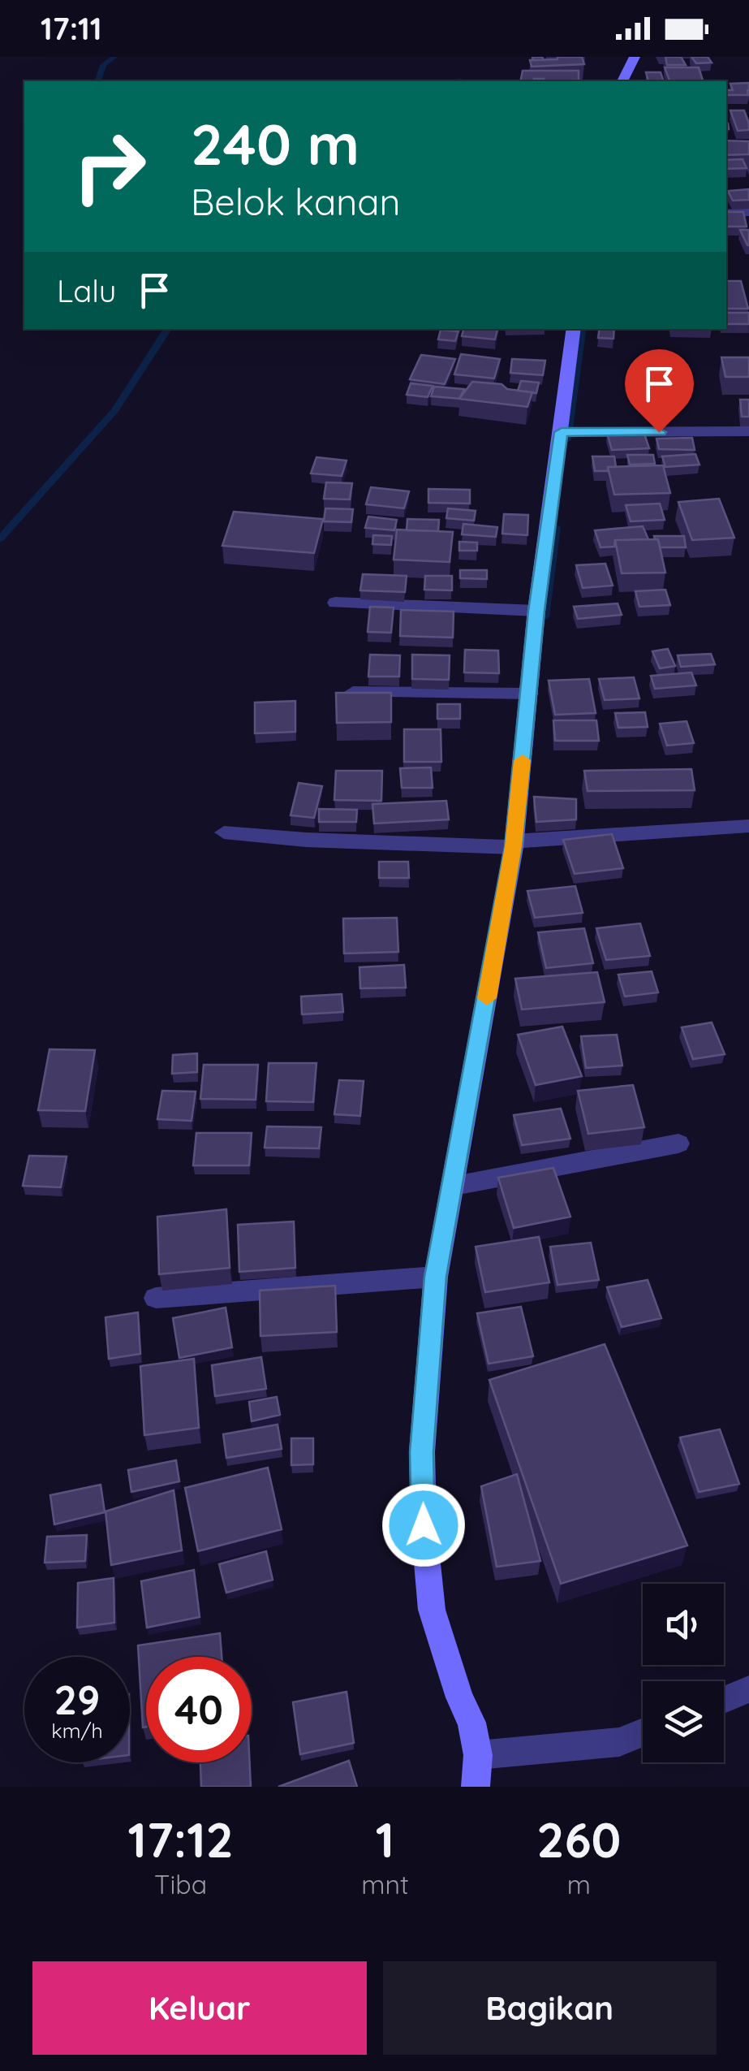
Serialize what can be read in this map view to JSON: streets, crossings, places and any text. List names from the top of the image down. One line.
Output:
{"page":{"status":"17:11","turn":["240 m","Belok kanan"],"then":"Lalu","speed":"29 km/h","limit":"40","eta":["17:12","Tiba","1","mnt","260","m"],"buttons":["Keluar","Bagikan"]}}
